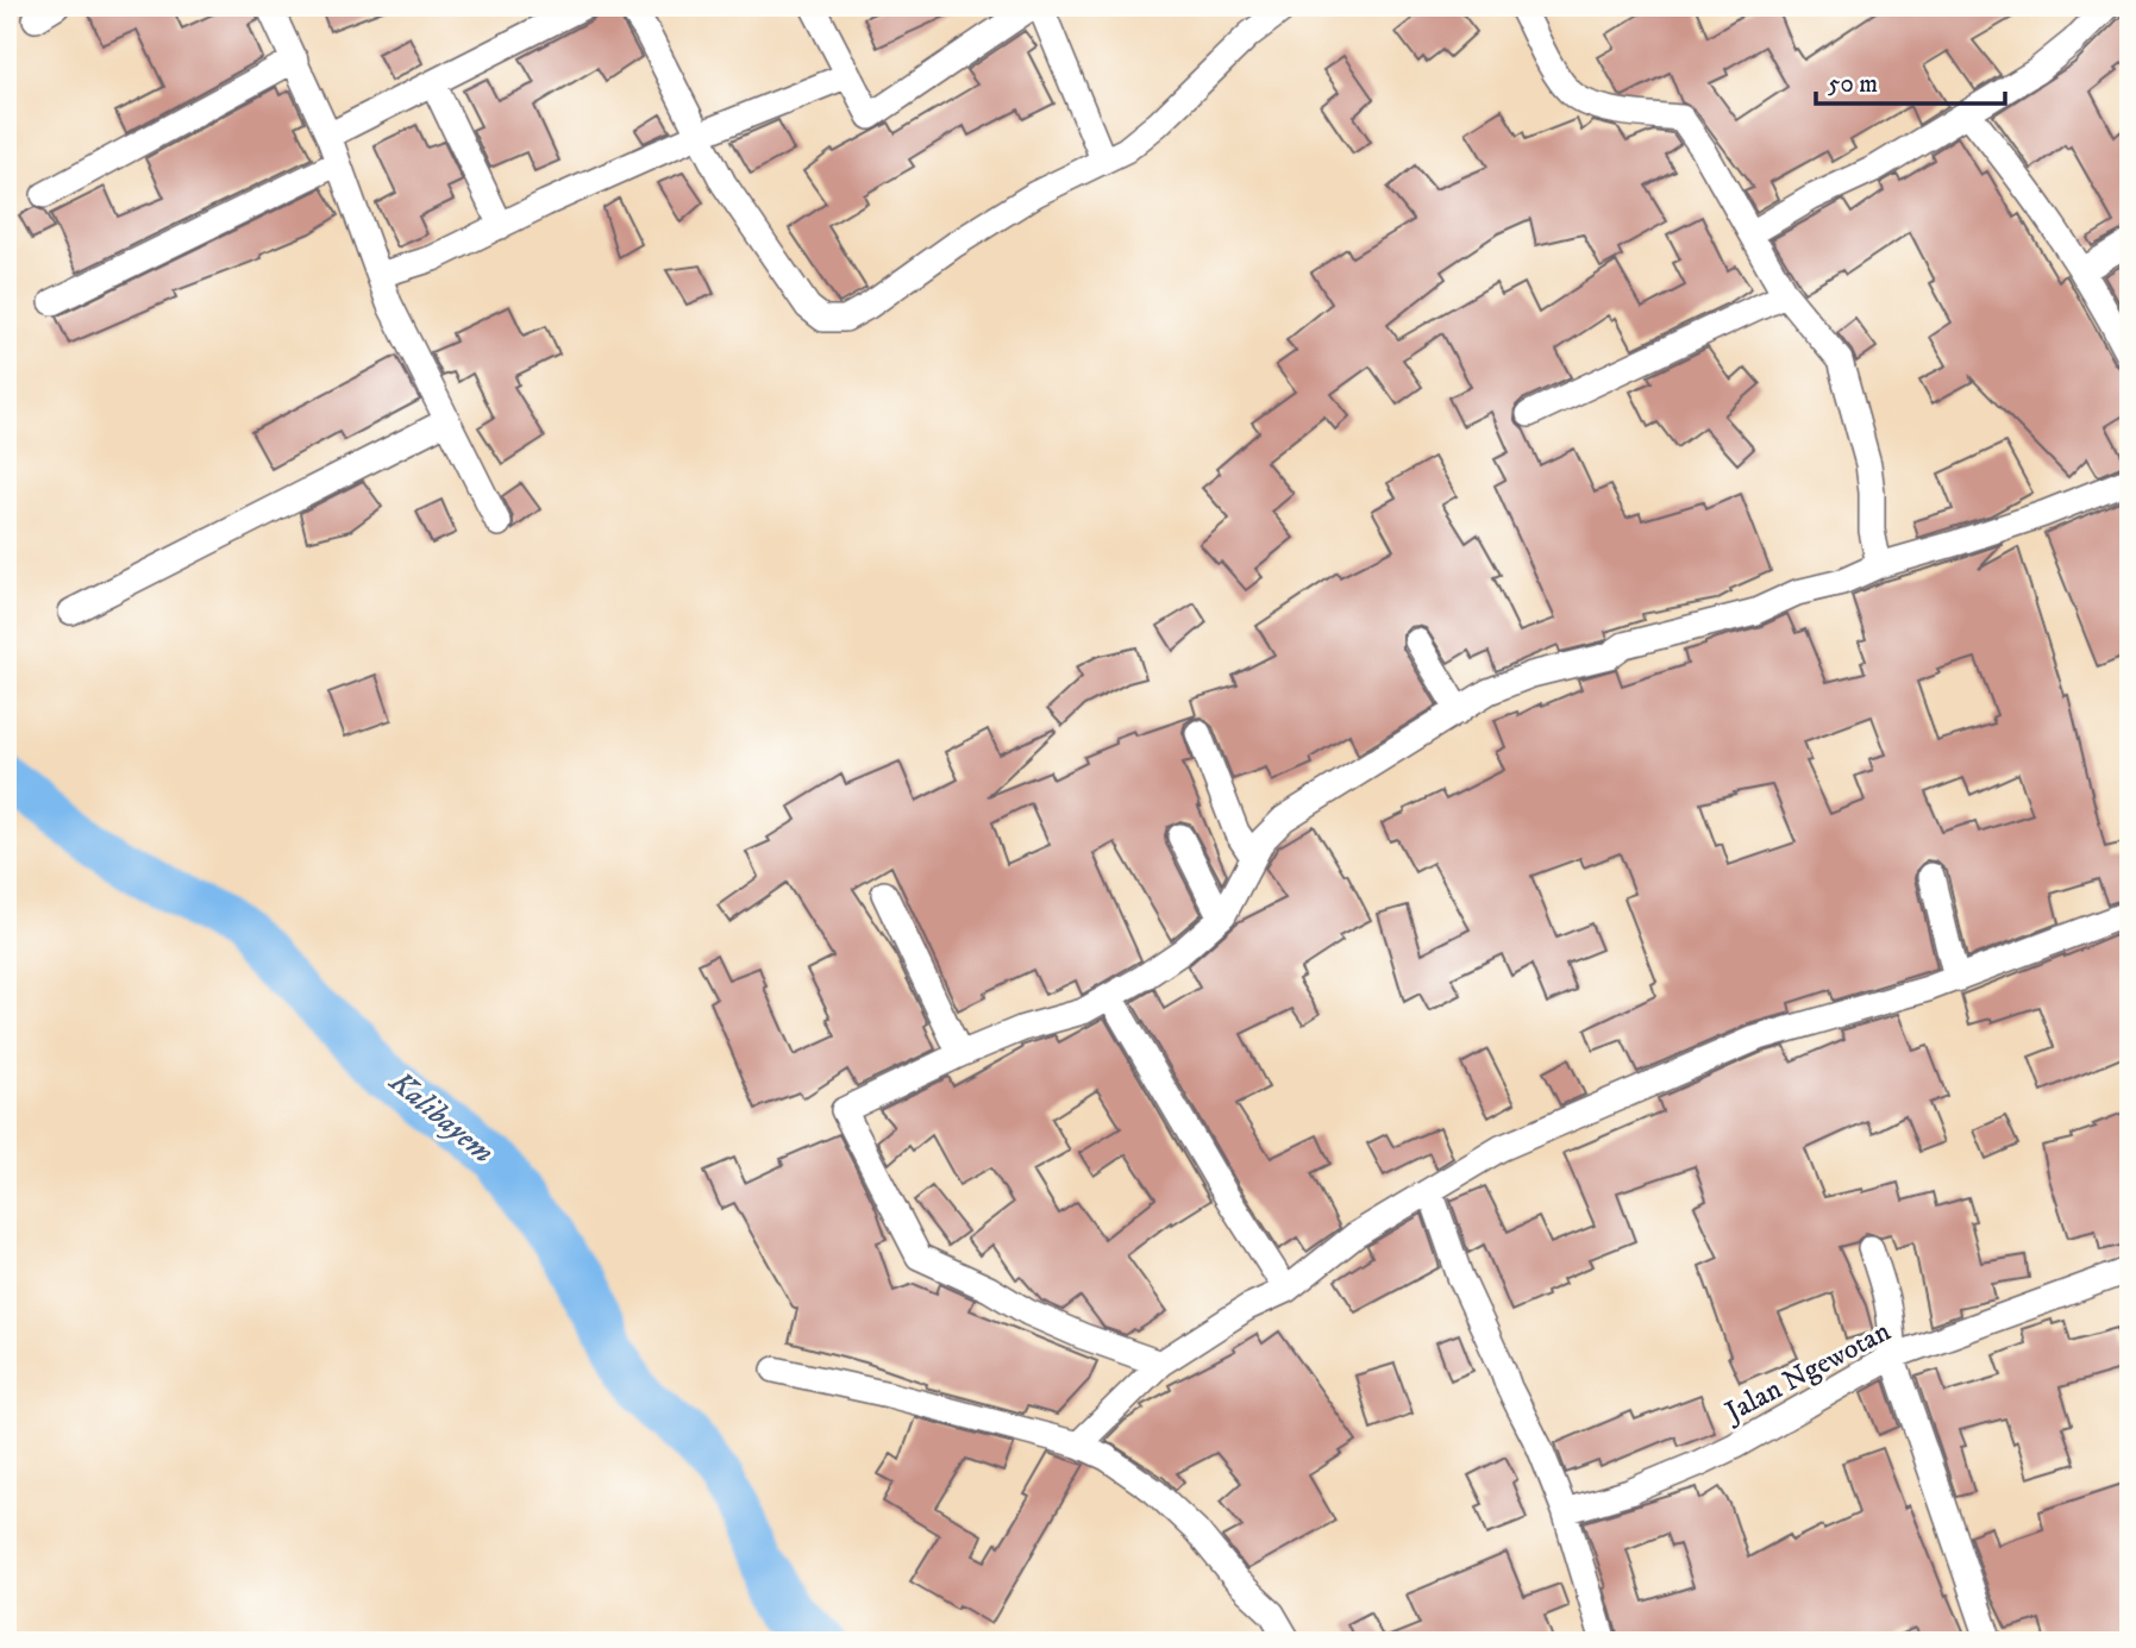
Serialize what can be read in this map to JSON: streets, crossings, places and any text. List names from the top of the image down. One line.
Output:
{"streets":{"street":["Jalan Ngewotan"]},"water":["Kalibayem"],"scale_bar":"50 m"}
